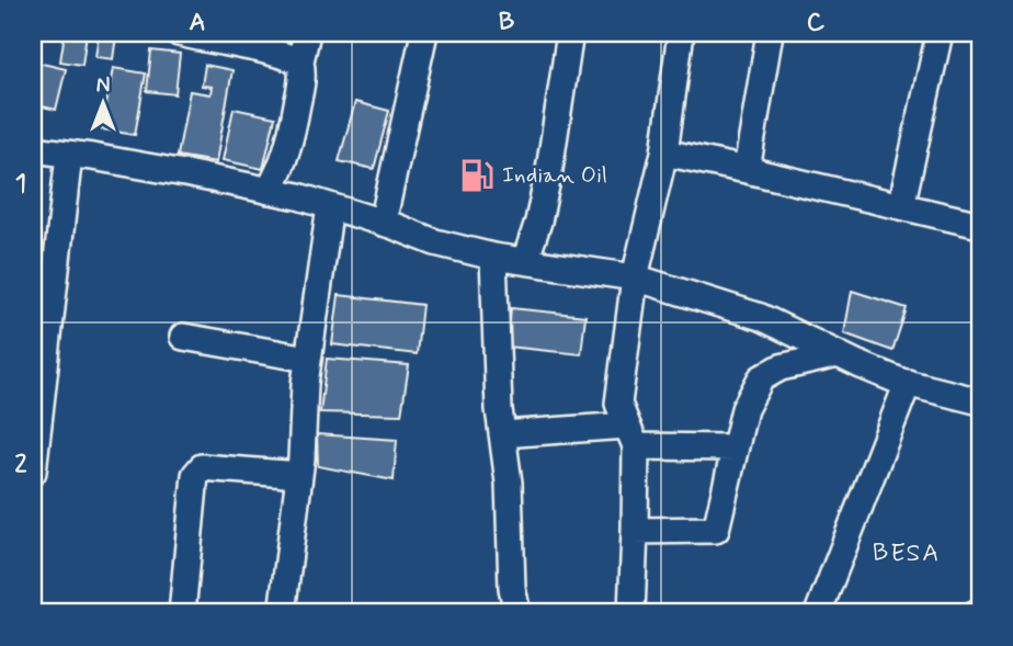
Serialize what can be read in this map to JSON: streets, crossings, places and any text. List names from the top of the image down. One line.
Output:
{"districts":["BESA"],"places":{"fuel station":["Indian Oil"]},"north":"top","grid":{"columns":["A","B","C"],"rows":["1","2"]}}
